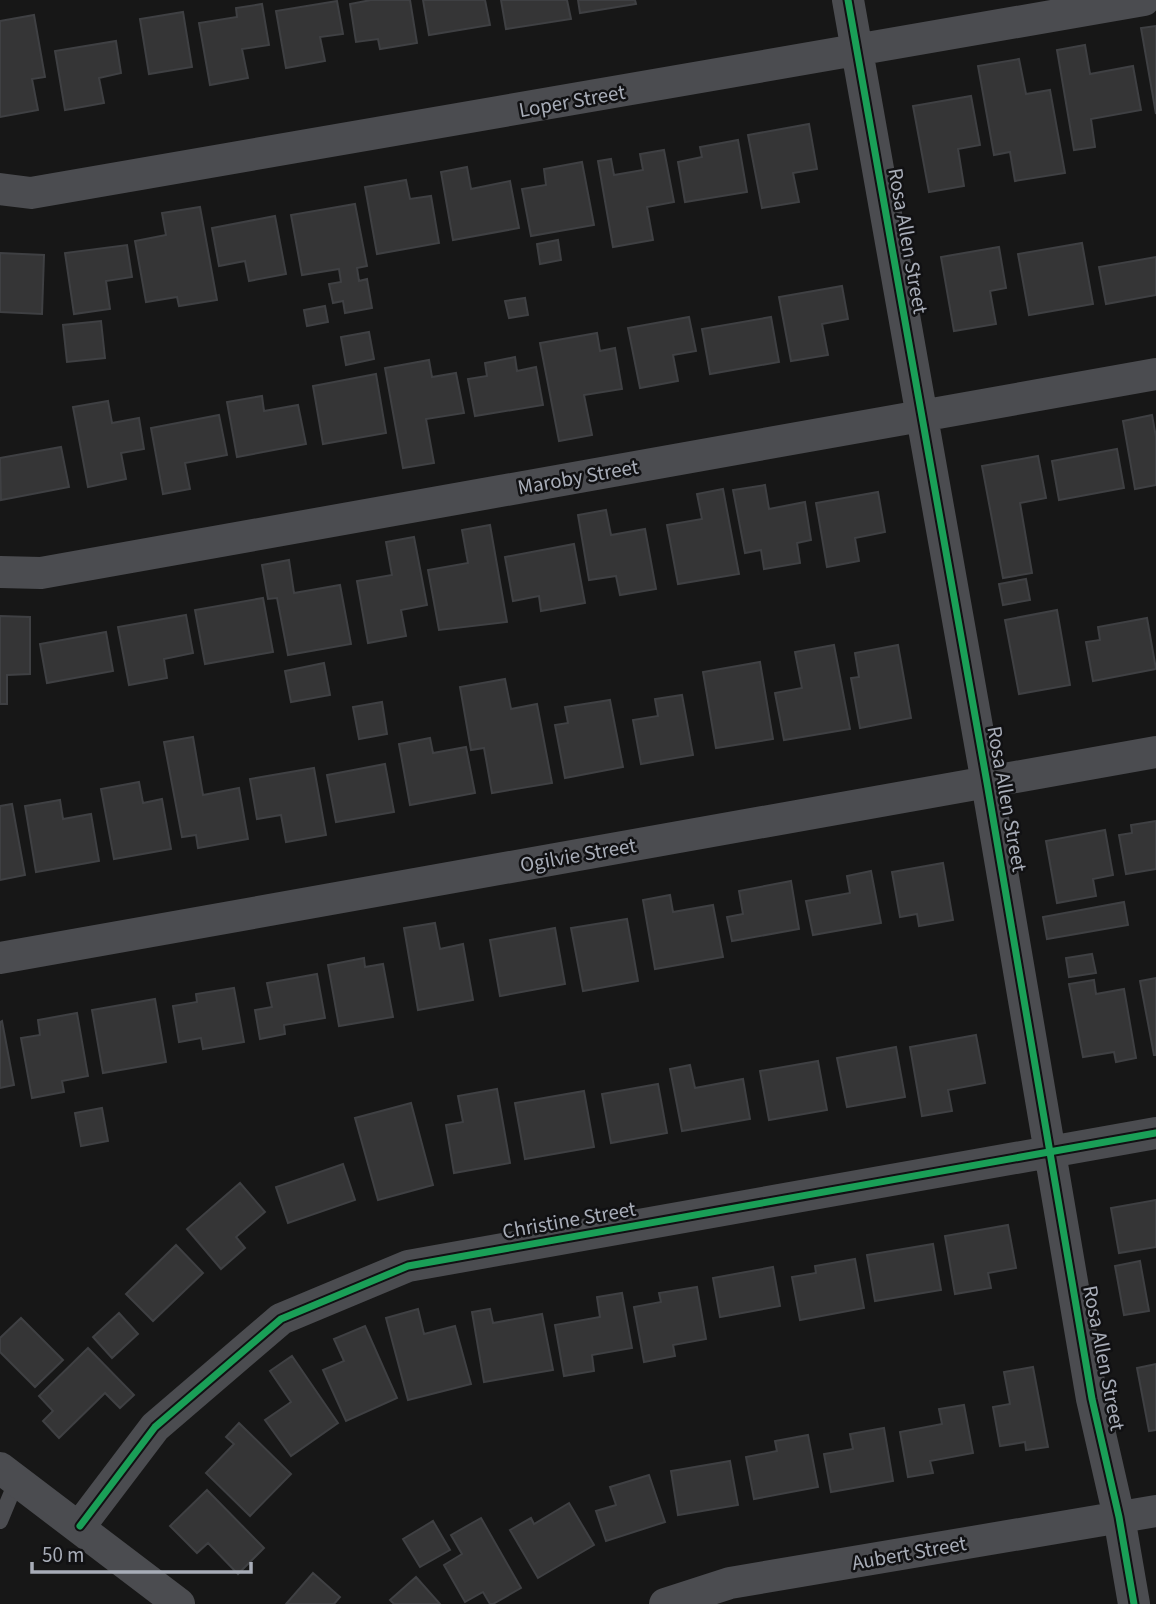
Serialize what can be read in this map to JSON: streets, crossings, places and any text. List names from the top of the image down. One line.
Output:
{"streets":{"street":["Loper Street","Rosa Allen Street","Maroby Street","Ogilvie Street","Christine Street","Aubert Street"]},"crossings":[["Loper Street","Rosa Allen Street"],["Rosa Allen Street","Maroby Street"],["Rosa Allen Street","Ogilvie Street"],["Rosa Allen Street","Christine Street"],["Rosa Allen Street","Aubert Street"]],"scale_bar":"50 m"}
